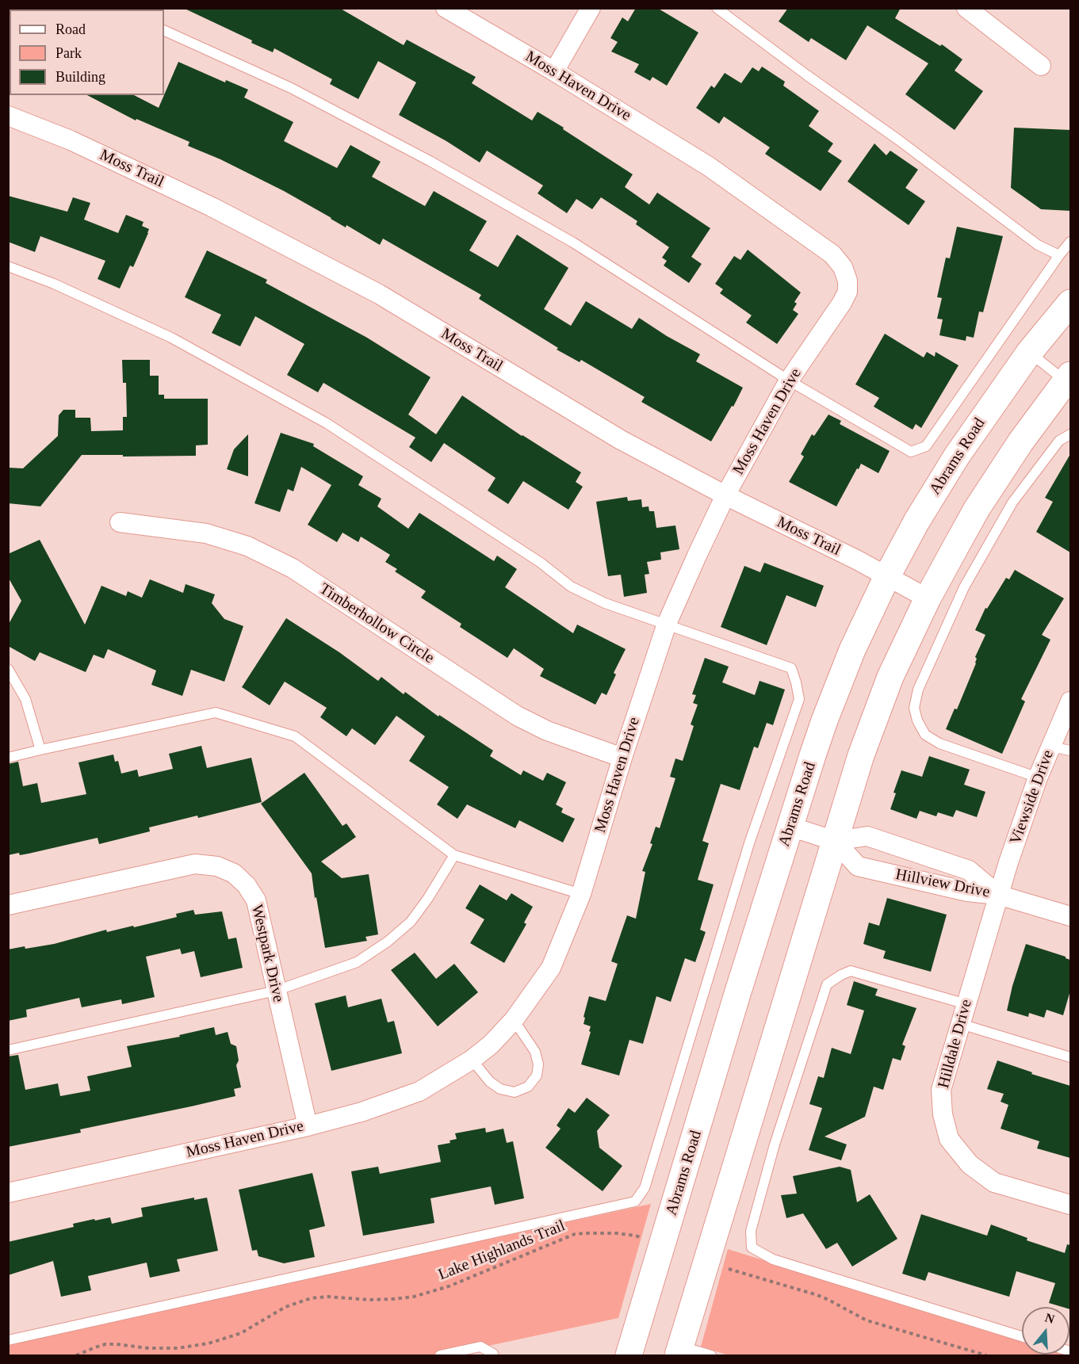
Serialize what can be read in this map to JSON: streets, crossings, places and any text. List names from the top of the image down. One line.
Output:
{"streets":{"main road":["Abrams Road"],"street":["Moss Haven Drive","Moss Trail","Timberhollow Circle","Viewside Drive","Hillview Drive","Westpark Drive","Hilldale Drive"],"path":["Lake Highlands Trail"]},"crossings":[["Moss Haven Drive","Moss Trail"],["Moss Haven Drive","Timberhollow Circle"],["Moss Haven Drive","Westpark Drive"],["Moss Trail","Abrams Road"],["Abrams Road","Hillview Drive"],["Abrams Road","Lake Highlands Trail"],["Viewside Drive","Hillview Drive"],["Viewside Drive","Hilldale Drive"],["Hillview Drive","Hilldale Drive"]],"legend":["Road","Park","Building"],"north":"top"}
